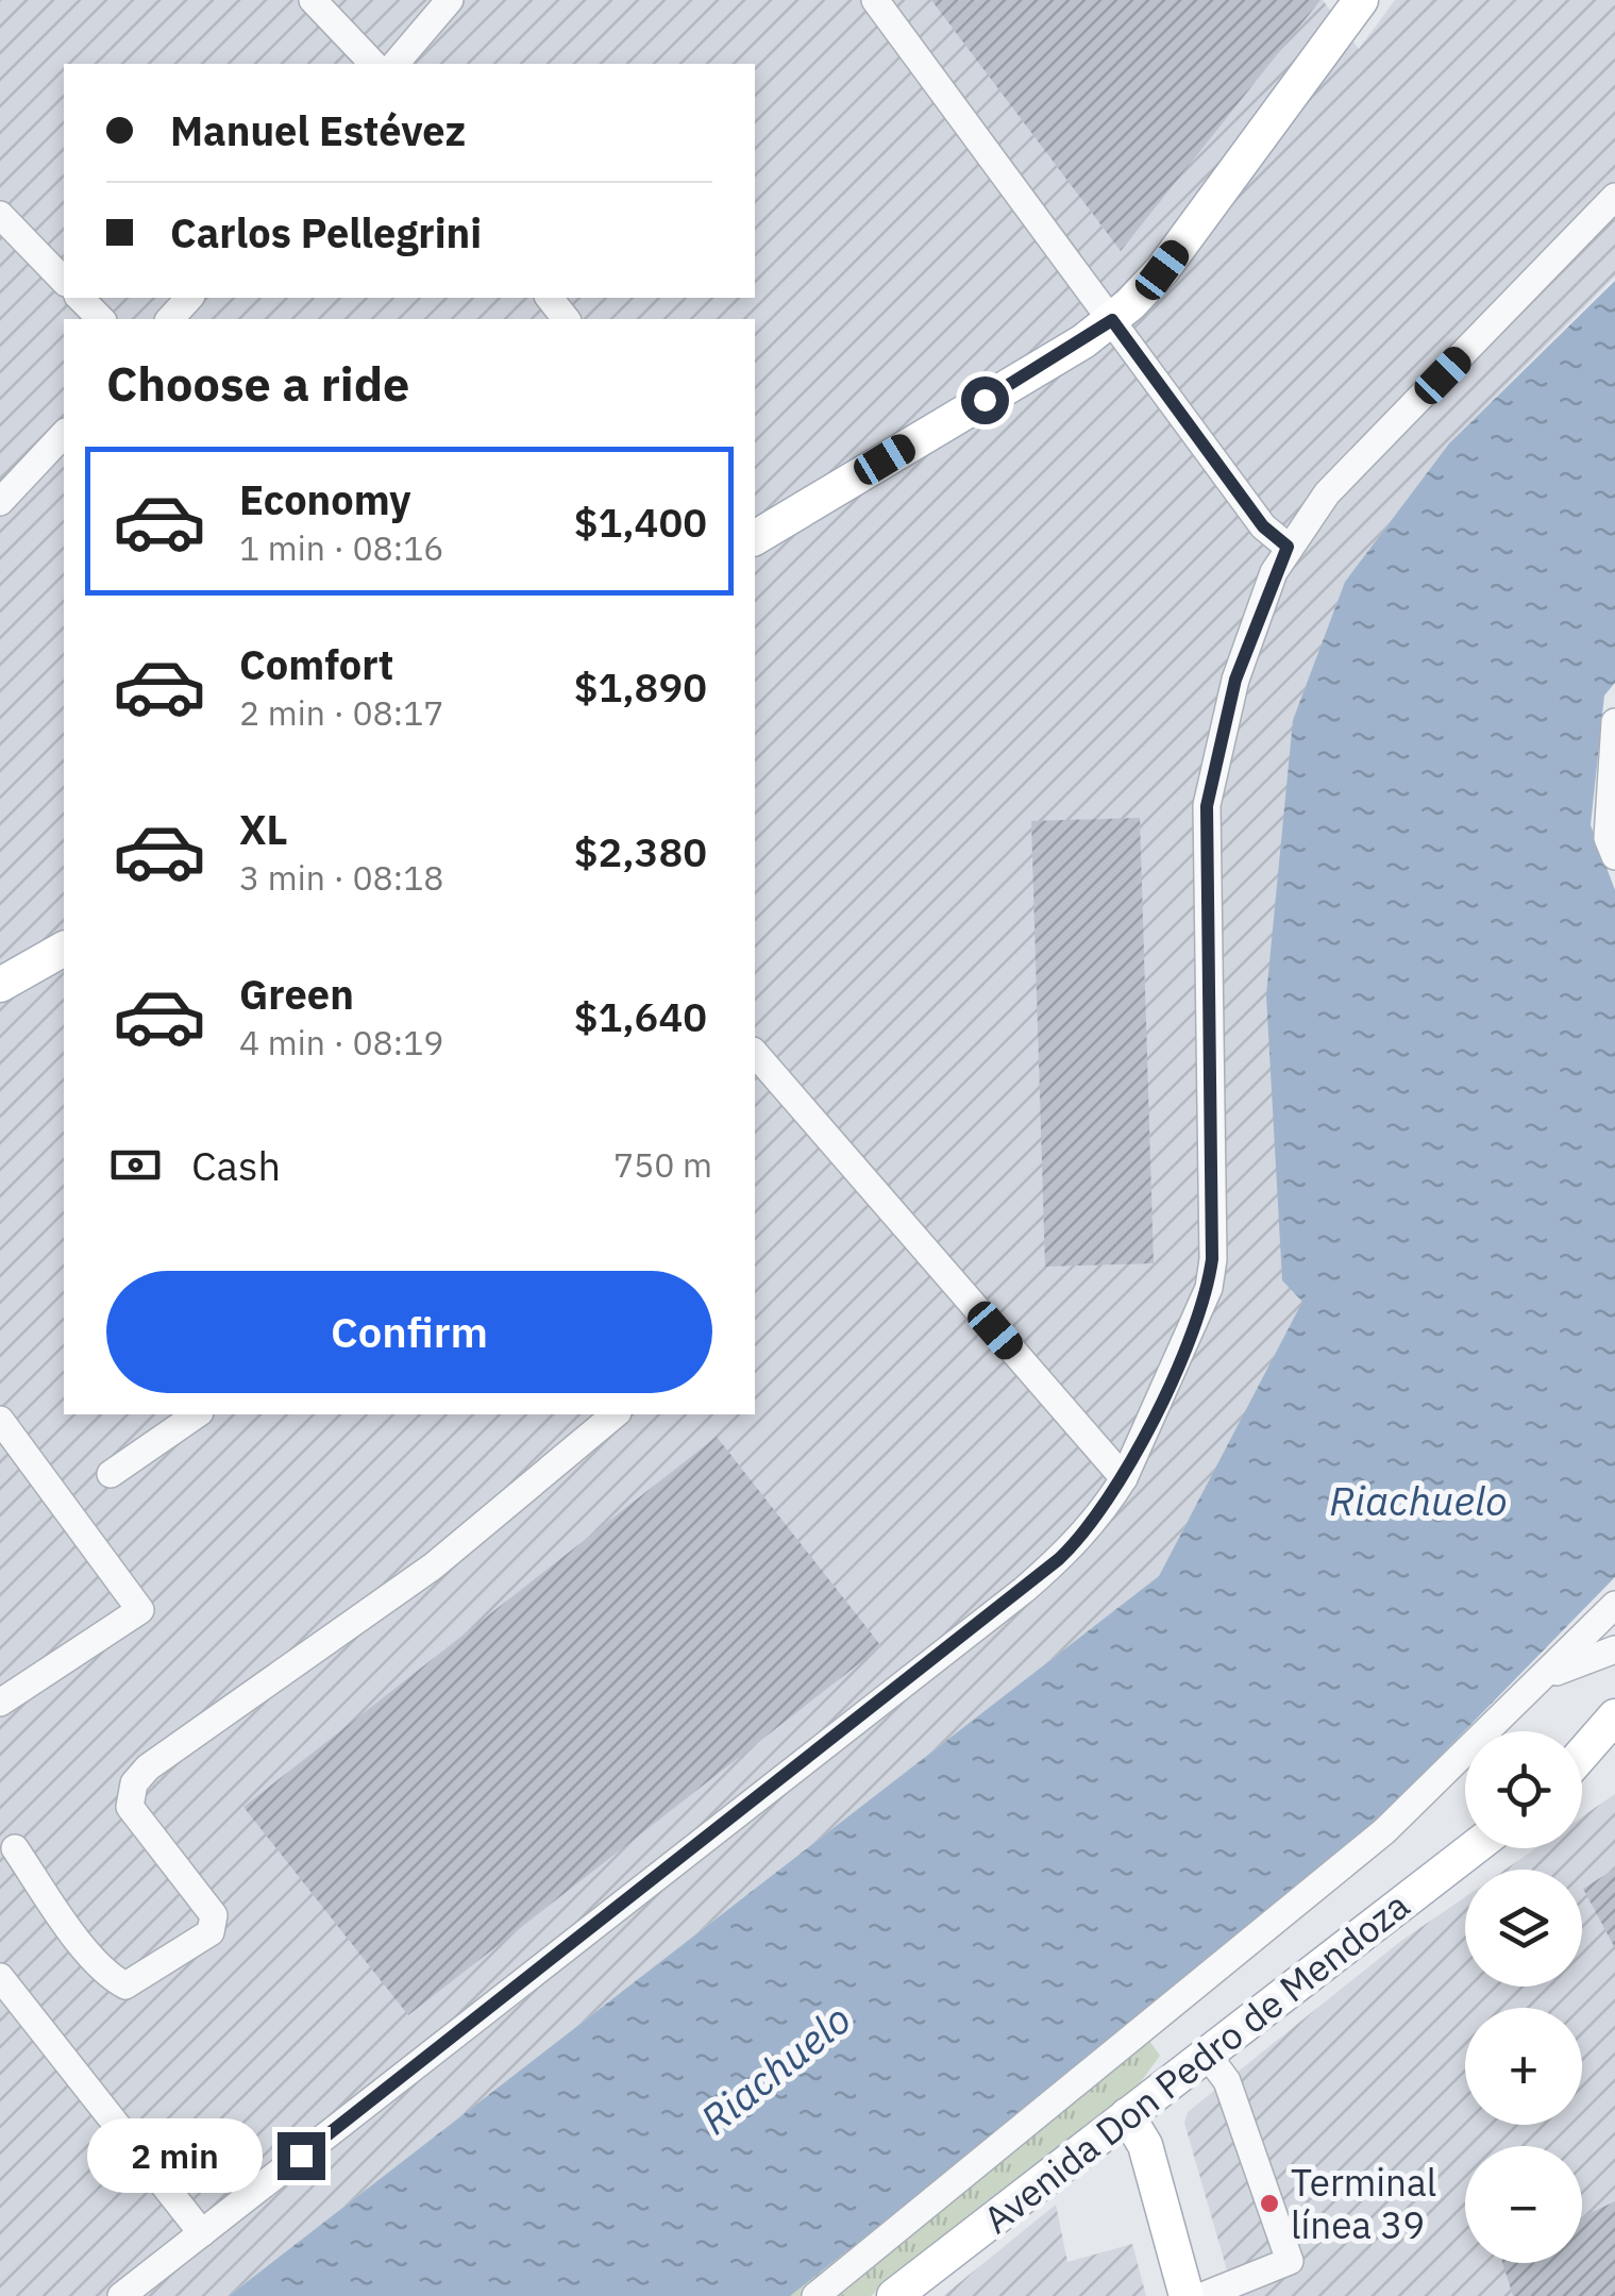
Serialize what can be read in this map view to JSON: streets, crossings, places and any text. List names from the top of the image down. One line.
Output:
{"streets":{"main road":["Avenida Don Pedro de Mendoza"]},"water":["Riachuelo"],"places":["Terminal línea 39"],"page":{"banner":["Manuel Estévez","Carlos Pellegrini"],"heading":"Choose a ride","list":[{"name":"Economy","note":"1 min · 08:16","value":"$1,400"},{"name":"Comfort","note":"2 min · 08:17","value":"$1,890"},{"name":"XL","note":"3 min · 08:18","value":"$2,380"},{"name":"Green","note":"4 min · 08:19","value":"$1,640"}],"pay":["Cash","750 m"],"buttons":"Confirm","map_buttons":["+","−"],"bubble":"2 min"}}
